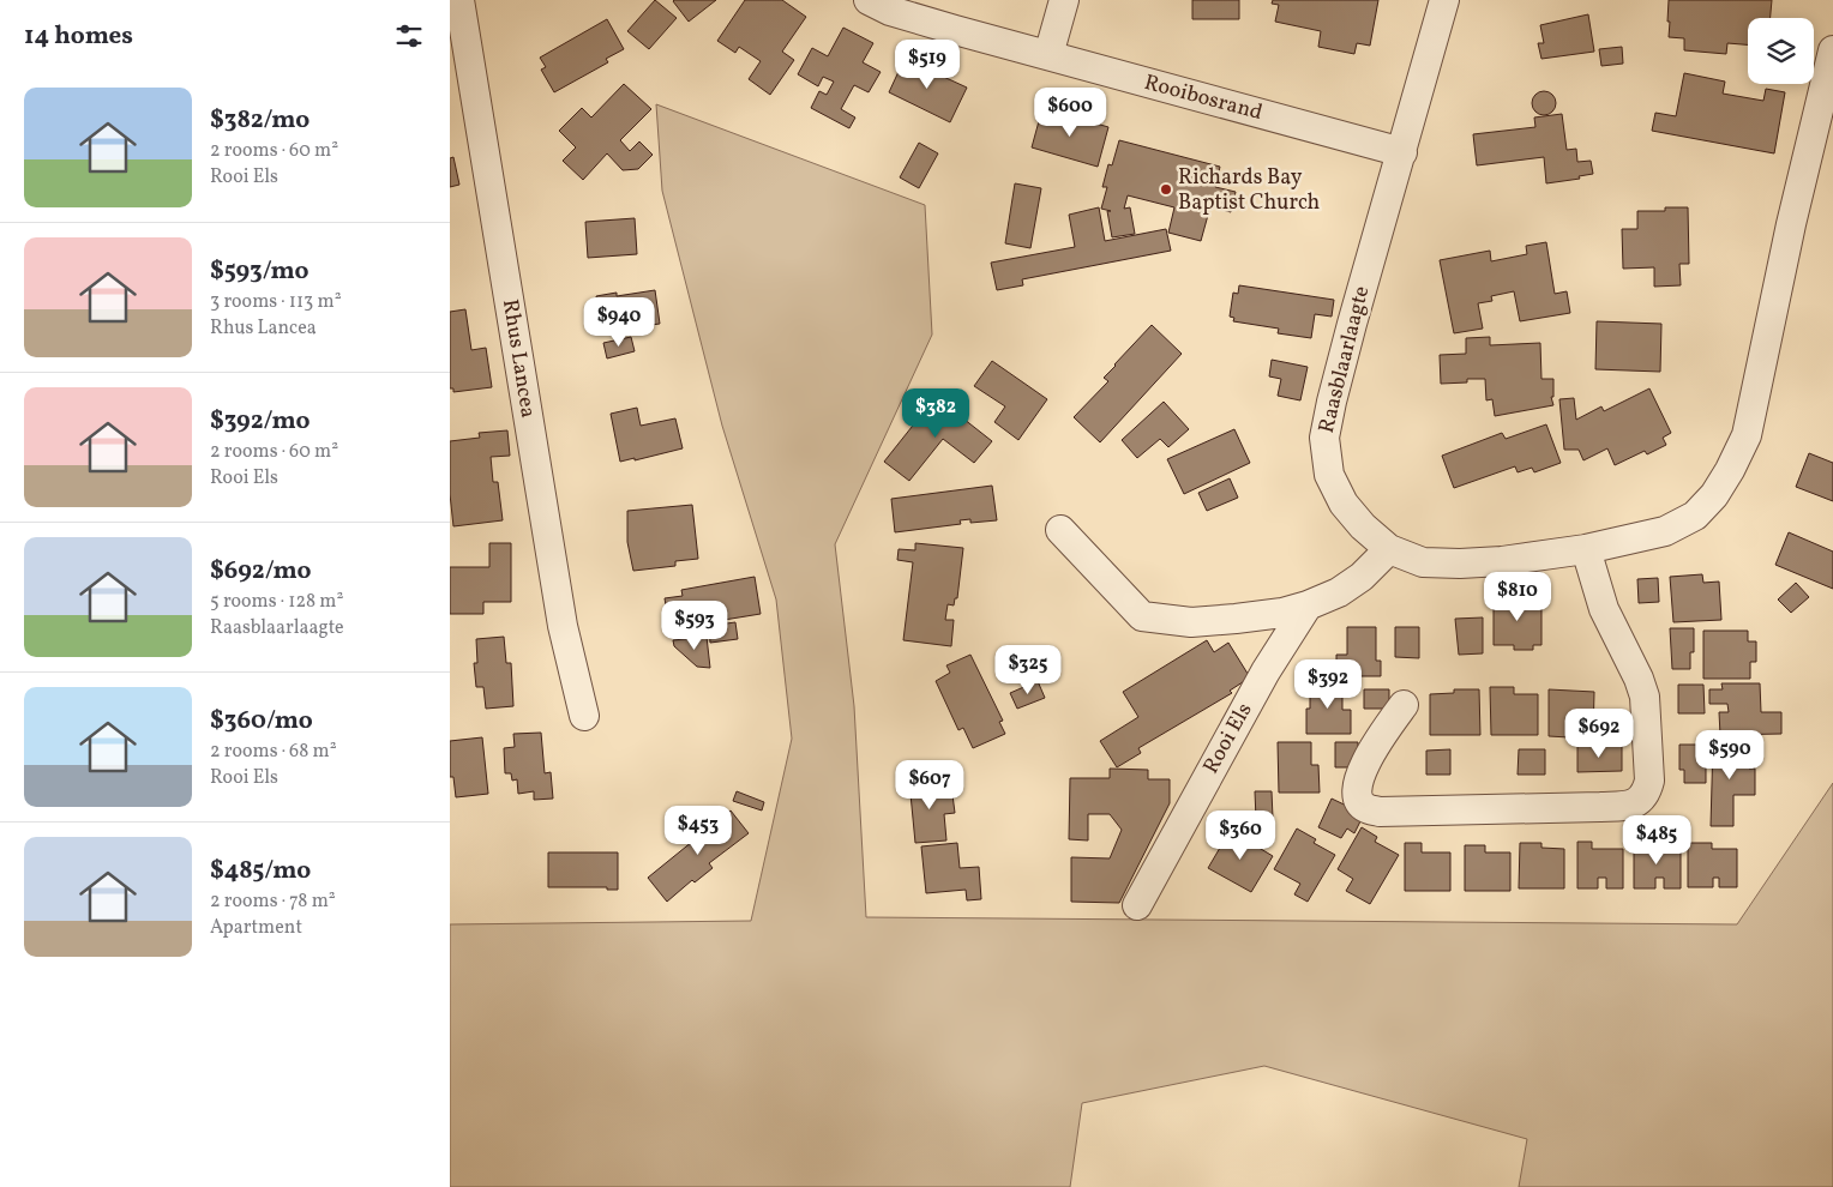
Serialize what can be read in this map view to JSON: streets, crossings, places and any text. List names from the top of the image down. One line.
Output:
{"streets":{"street":["Rooibosrand","Rhus Lancea","Raasblaarlaagte","Rooi Els"]},"crossings":[["Rooibosrand","Raasblaarlaagte"]],"places":["Richards Bay Baptist Church"],"page":{"heading":"14 homes","price":["$519","$600","$940","$382","$810","$593","$325","$392","$692","$590","$607","$453","$360","$485"],"list":[{"name":"$382/mo","note":"2 rooms · 60 m² · Rooi Els"},{"name":"$593/mo","note":"3 rooms · 113 m² · Rhus Lancea"},{"name":"$392/mo","note":"2 rooms · 60 m² · Rooi Els"},{"name":"$692/mo","note":"5 rooms · 128 m² · Raasblaarlaagte"},{"name":"$360/mo","note":"2 rooms · 68 m² · Rooi Els"},{"name":"$485/mo","note":"2 rooms · 78 m² · Apartment"}]}}
